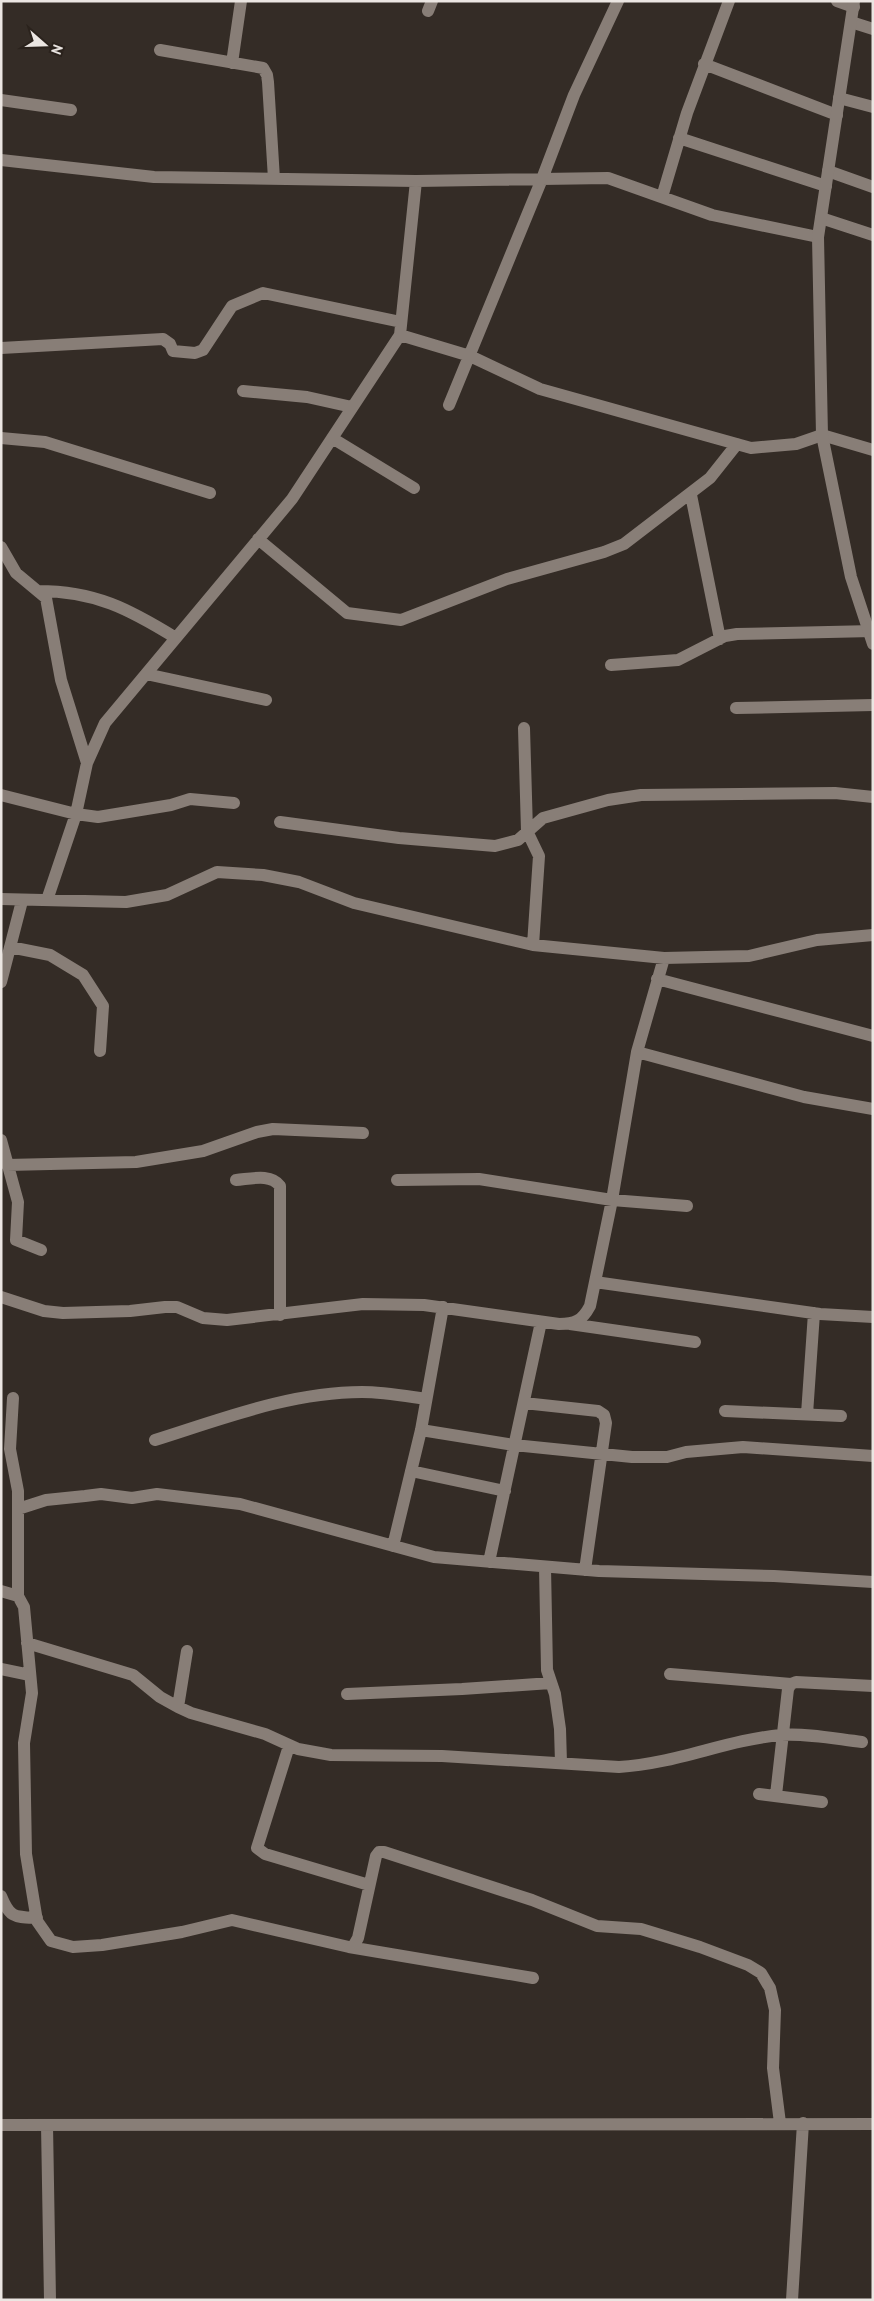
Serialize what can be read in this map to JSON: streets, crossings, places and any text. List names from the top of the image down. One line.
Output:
{"north":"right"}
